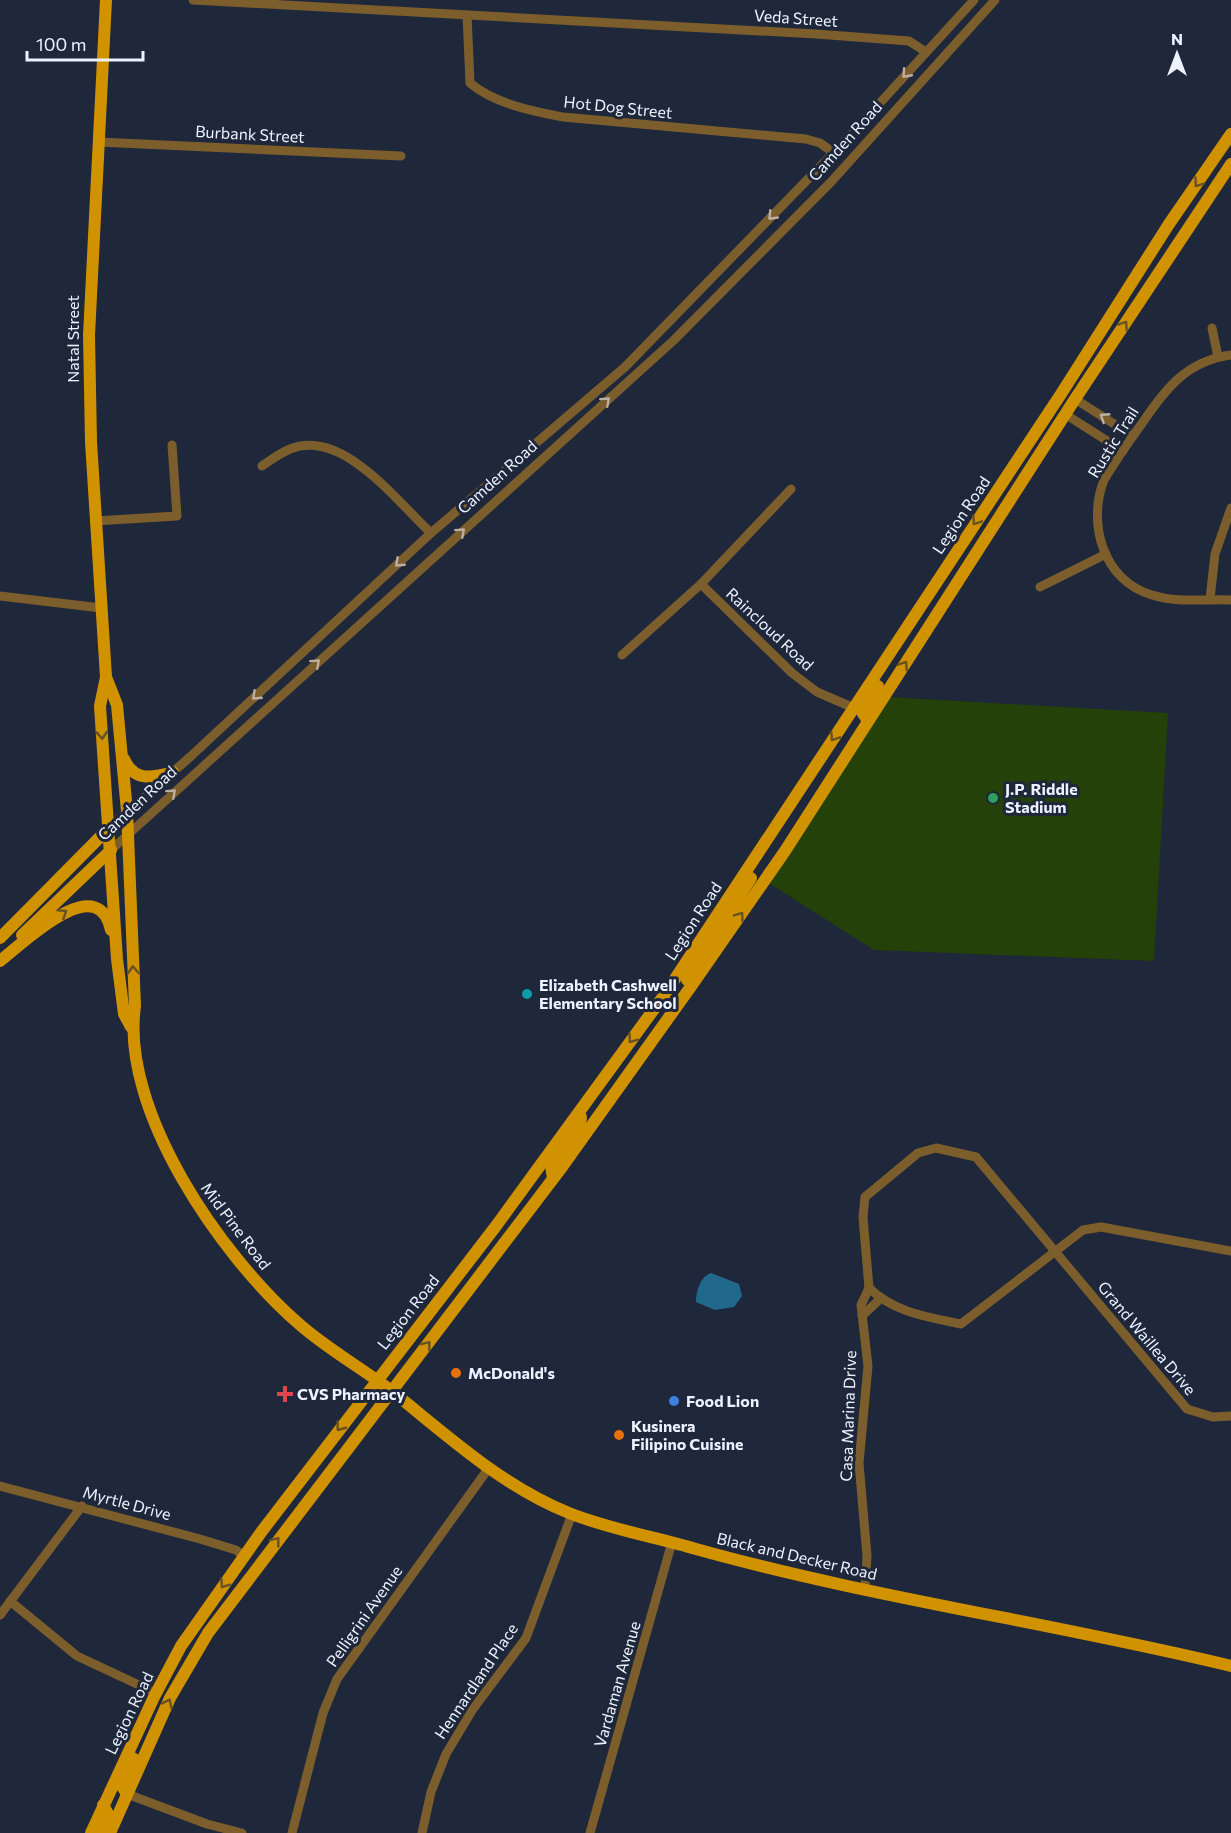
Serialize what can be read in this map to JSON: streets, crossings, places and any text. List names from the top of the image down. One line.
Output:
{"streets":{"main road":["Camden Road","Natal Street","Legion Road","Mid Pine Road","Black and Decker Road"],"street":["Veda Street","Hot Dog Street","Burbank Street","Rustic Trail","Raincloud Road","Grand Waillea Drive","Casa Marina Drive","Myrtle Drive","Pelligrini Avenue","Hennardland Place","Vardaman Avenue"]},"crossings":[["Veda Street","Hot Dog Street"],["Veda Street","Camden Road"],["Hot Dog Street","Camden Road"],["Burbank Street","Natal Street"],["Camden Road","Natal Street"],["Camden Road","Mid Pine Road"],["Natal Street","Mid Pine Road"],["Legion Road","Raincloud Road"],["Legion Road","Mid Pine Road"],["Legion Road","Myrtle Drive"],["Legion Road","Black and Decker Road"],["Mid Pine Road","Black and Decker Road"],["Casa Marina Drive","Black and Decker Road"],["Black and Decker Road","Pelligrini Avenue"],["Black and Decker Road","Hennardland Place"],["Black and Decker Road","Vardaman Avenue"]],"places":{"other":["J.P. Riddle Stadium","Elizabeth Cashwell Elementary School","McDonald's","Food Lion","Kusinera Filipino Cuisine"],"health":["CVS Pharmacy"]},"scale_bar":"100 m","north":"top"}
